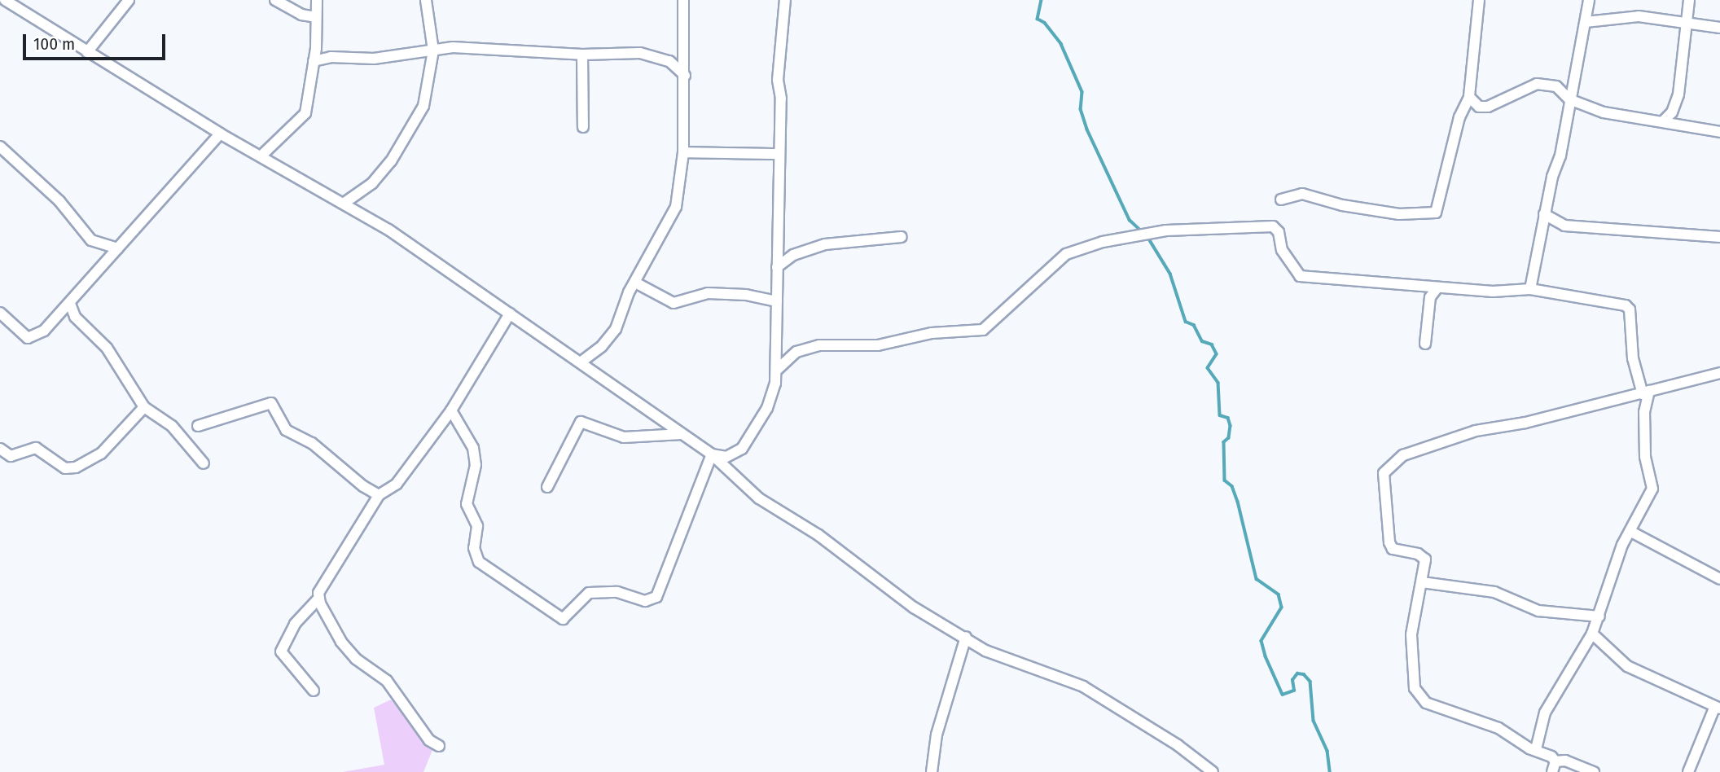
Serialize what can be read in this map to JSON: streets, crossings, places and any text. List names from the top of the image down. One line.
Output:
{"scale_bar":"100 m"}
